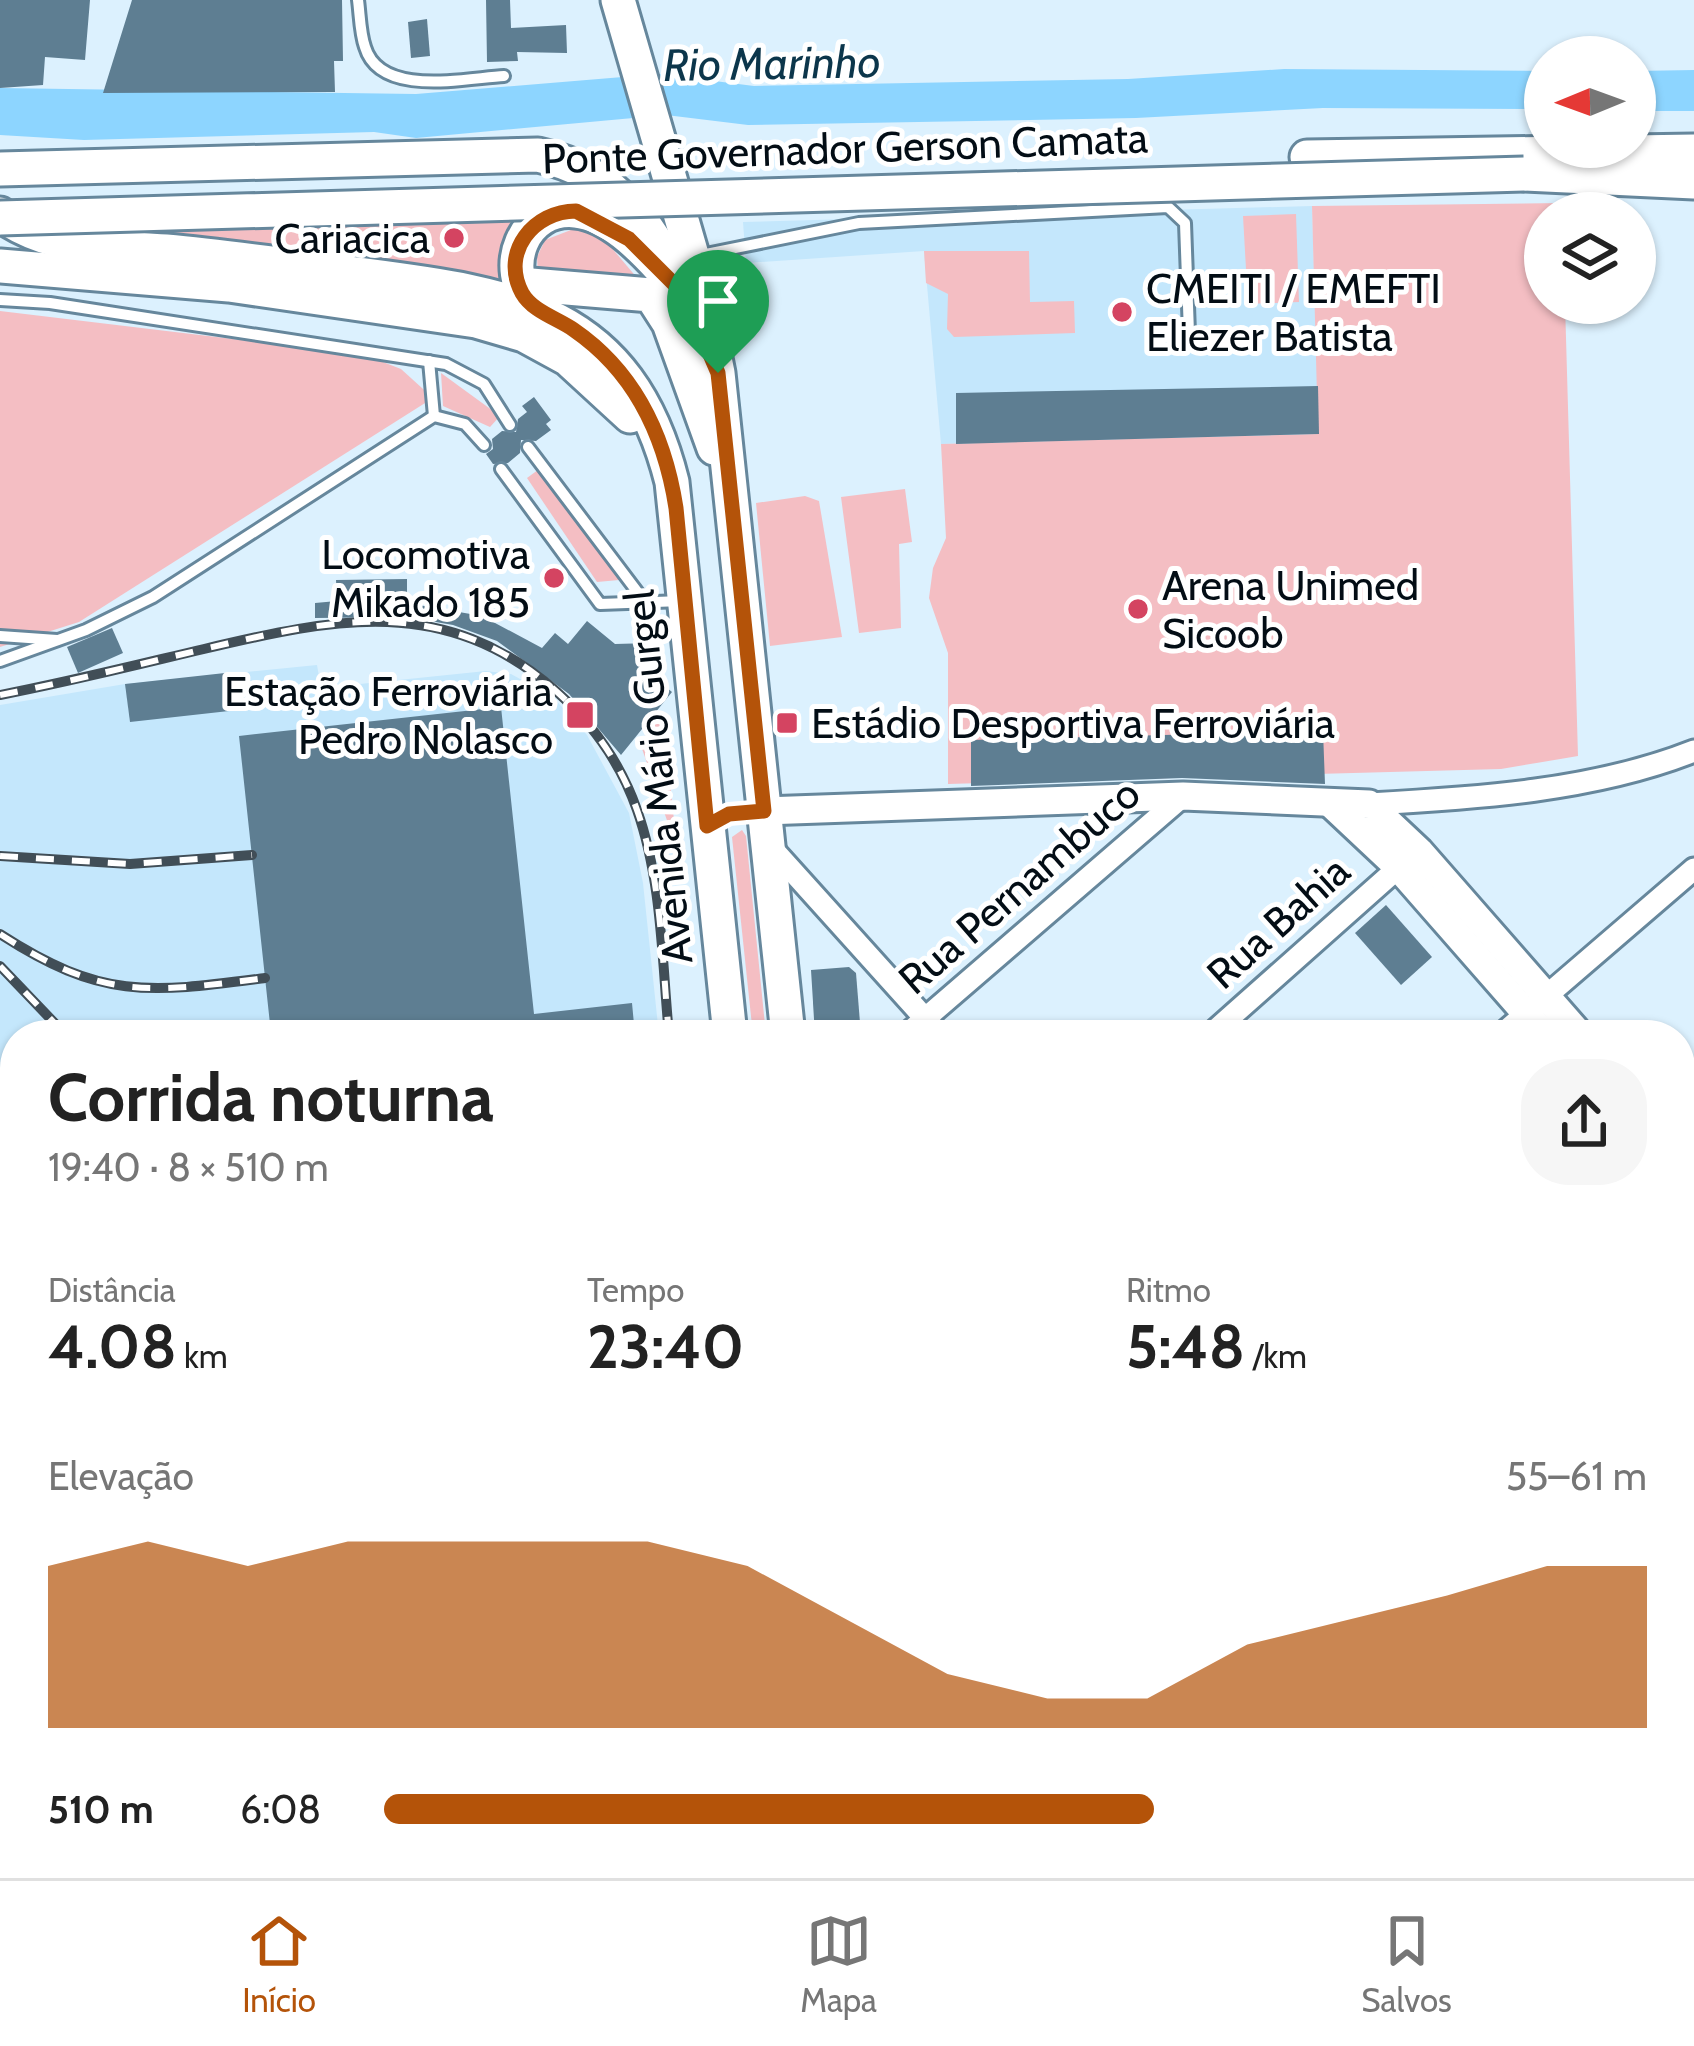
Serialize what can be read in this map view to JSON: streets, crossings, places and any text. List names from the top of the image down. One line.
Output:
{"streets":{"main road":["Ponte Governador Gerson Camata","Avenida Mário Gurgel"],"street":["Rua Pernambuco","Rua Bahia"]},"water":["Rio Marinho"],"places":{"other":["Cariacica","CMEITI / EMEFTI Eliezer Batista","Locomotiva Mikado 185","Arena Unimed Sicoob"],"transit":["Estação Ferroviária Pedro Nolasco","Estádio Desportiva Ferroviária"]},"north":"left","page":{"heading":["Corrida noturna","19:40 · 8 × 510 m"],"stats":[["Distância","4.08 km"],["Tempo","23:40"],["Ritmo","5:48 /km"]],"chart":["Elevação","55–61 m"],"list":[{"name":"510 m","note":"6:08"}],"tabs":["Início","Mapa","Salvos"]}}
